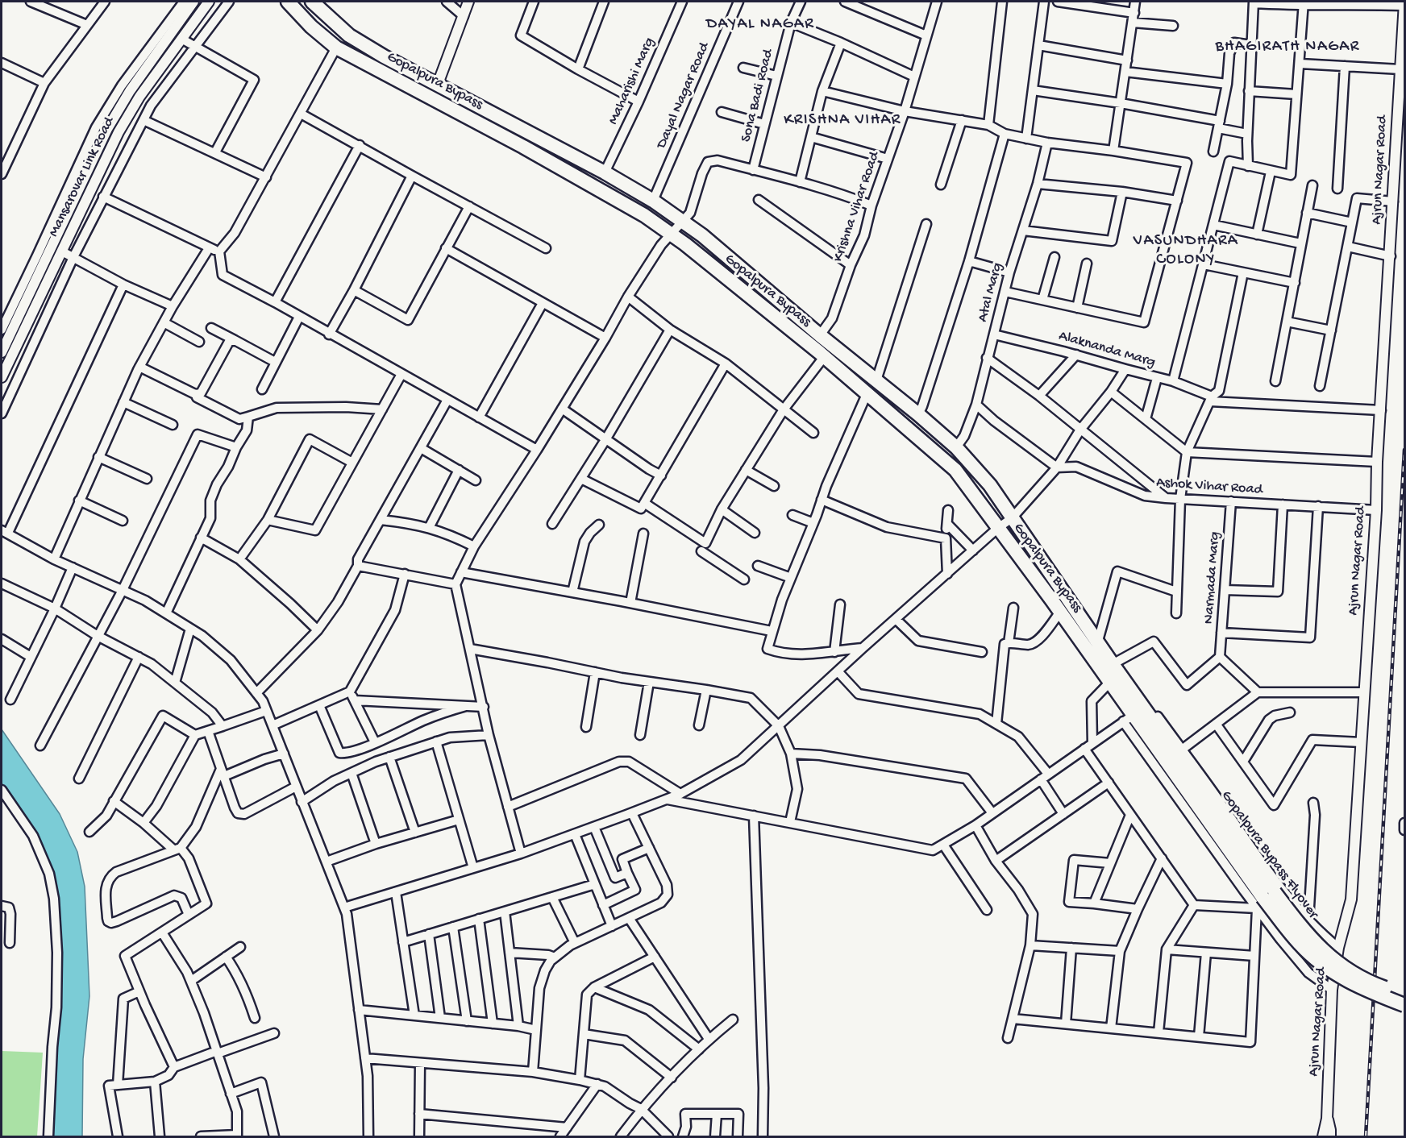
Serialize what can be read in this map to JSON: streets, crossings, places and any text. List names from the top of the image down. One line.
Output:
{"streets":{"main road":["Gopalpura Bypass","Gopalpura Bypass Flyover"],"street":["Maharishi Marg","Dayal Nagar Road","Sona Badi Road","Ajrun Nagar Road","Mansarovar Link Road","Krishna Vihar Road","Atal Marg","Alaknanda Marg","Ashok Vihar Road","Narmada Marg"]},"crossings":[["Gopalpura Bypass","Maharishi Marg"],["Gopalpura Bypass","Dayal Nagar Road"],["Gopalpura Bypass","Krishna Vihar Road"],["Gopalpura Bypass","Atal Marg"],["Gopalpura Bypass","Gopalpura Bypass Flyover"],["Ajrun Nagar Road","Alaknanda Marg"],["Ajrun Nagar Road","Ashok Vihar Road"],["Atal Marg","Alaknanda Marg"],["Ashok Vihar Road","Narmada Marg"]],"districts":["DAYAL NAGAR","BHAGIRATH NAGAR","KRISHNA VIHAR","VASUNDHARA COLONY"]}
